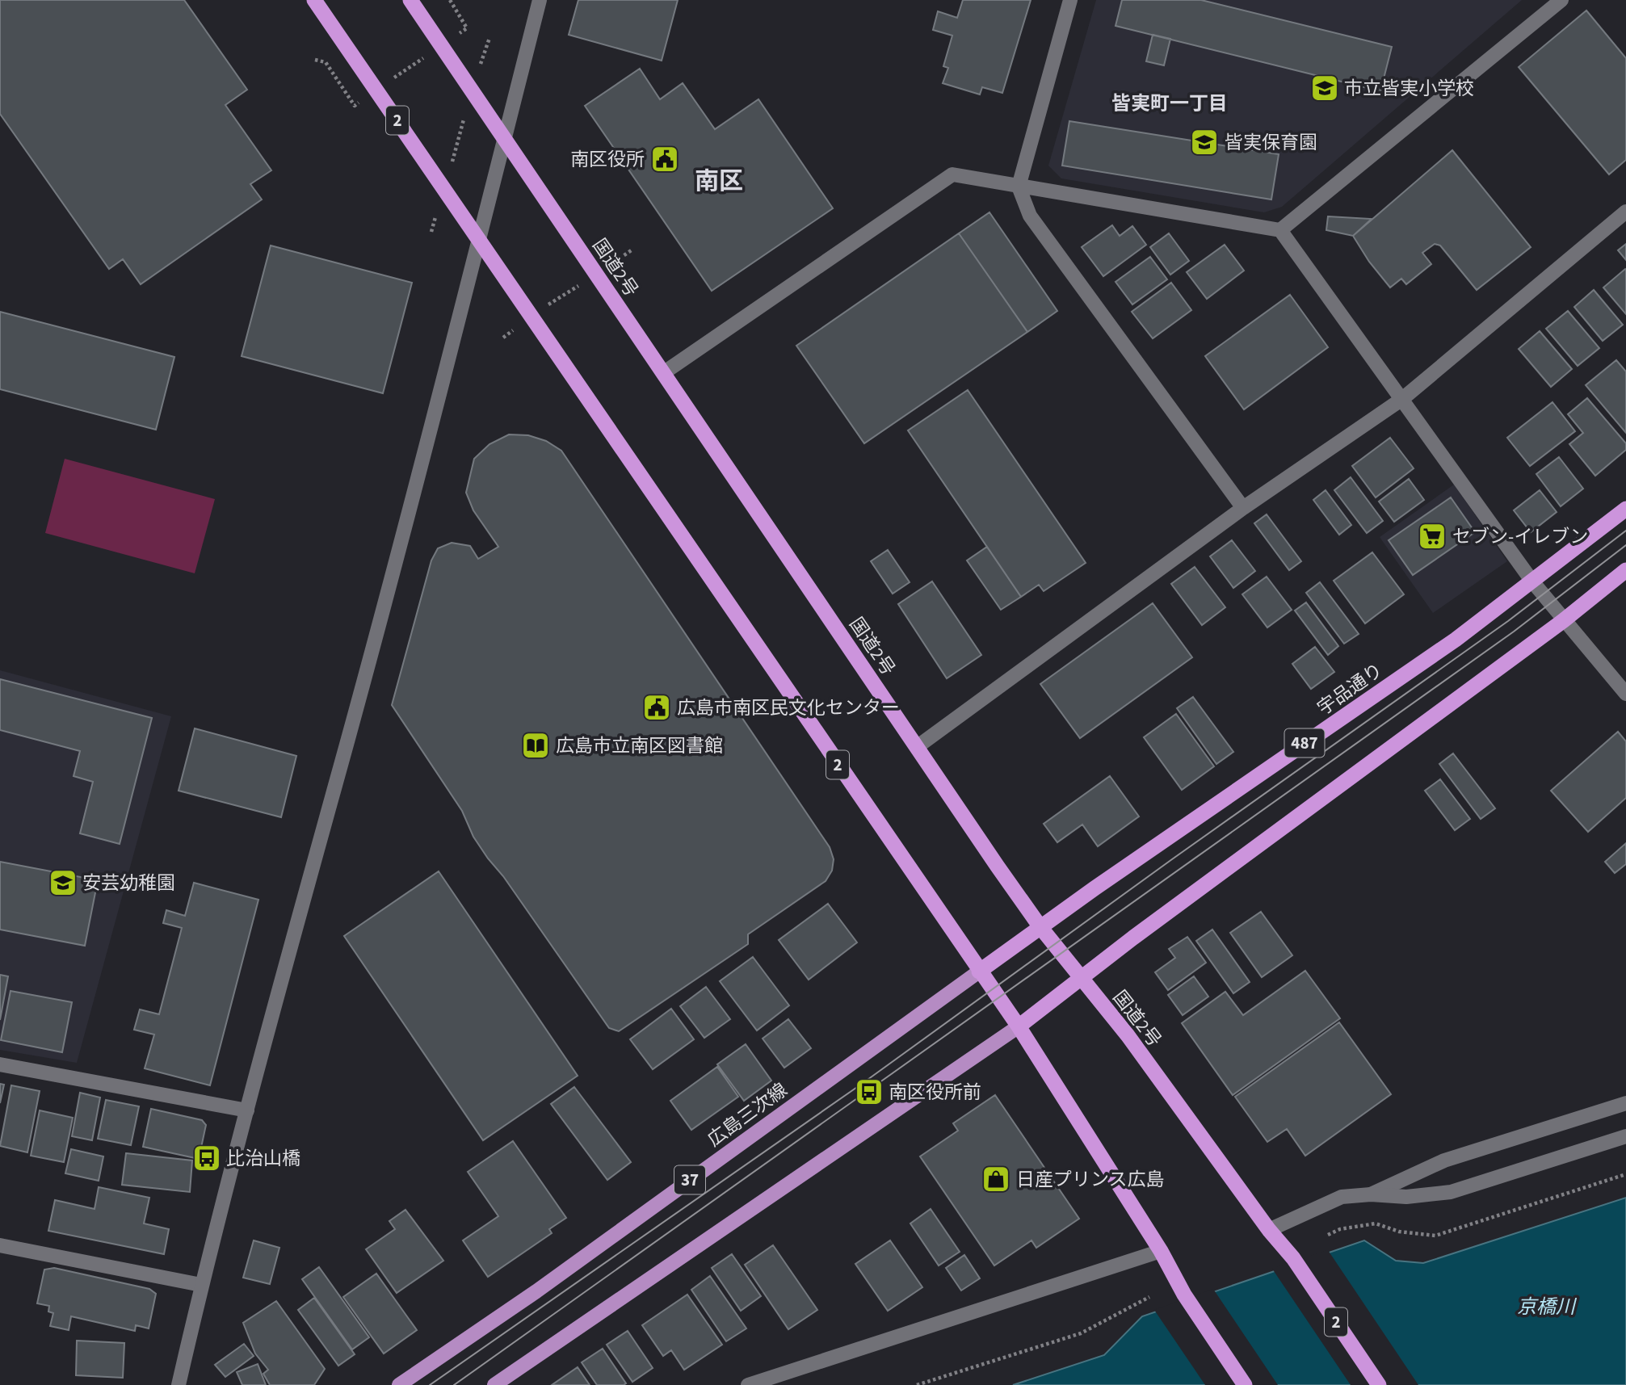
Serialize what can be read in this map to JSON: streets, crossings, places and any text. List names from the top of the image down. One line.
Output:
{"streets":{"highway":["2","国道2号","宇品通り","487"],"main road":["広島三次線","37"]},"crossings":[["2","宇品通り"],["2","広島三次線"],["国道2号","宇品通り"],["宇品通り","広島三次線"]],"districts":["皆実町一丁目","南区"],"water":["京橋川"],"places":{"school or university":["市立皆実小学校","皆実保育園","安芸幼稚園"],"public building":["南区役所","広島市南区民文化センター"],"supermarket":["セブン-イレブン"],"library":["広島市立南区図書館"],"bus stop":["南区役所前","比治山橋"],"shop":["日産プリンス広島"]}}
